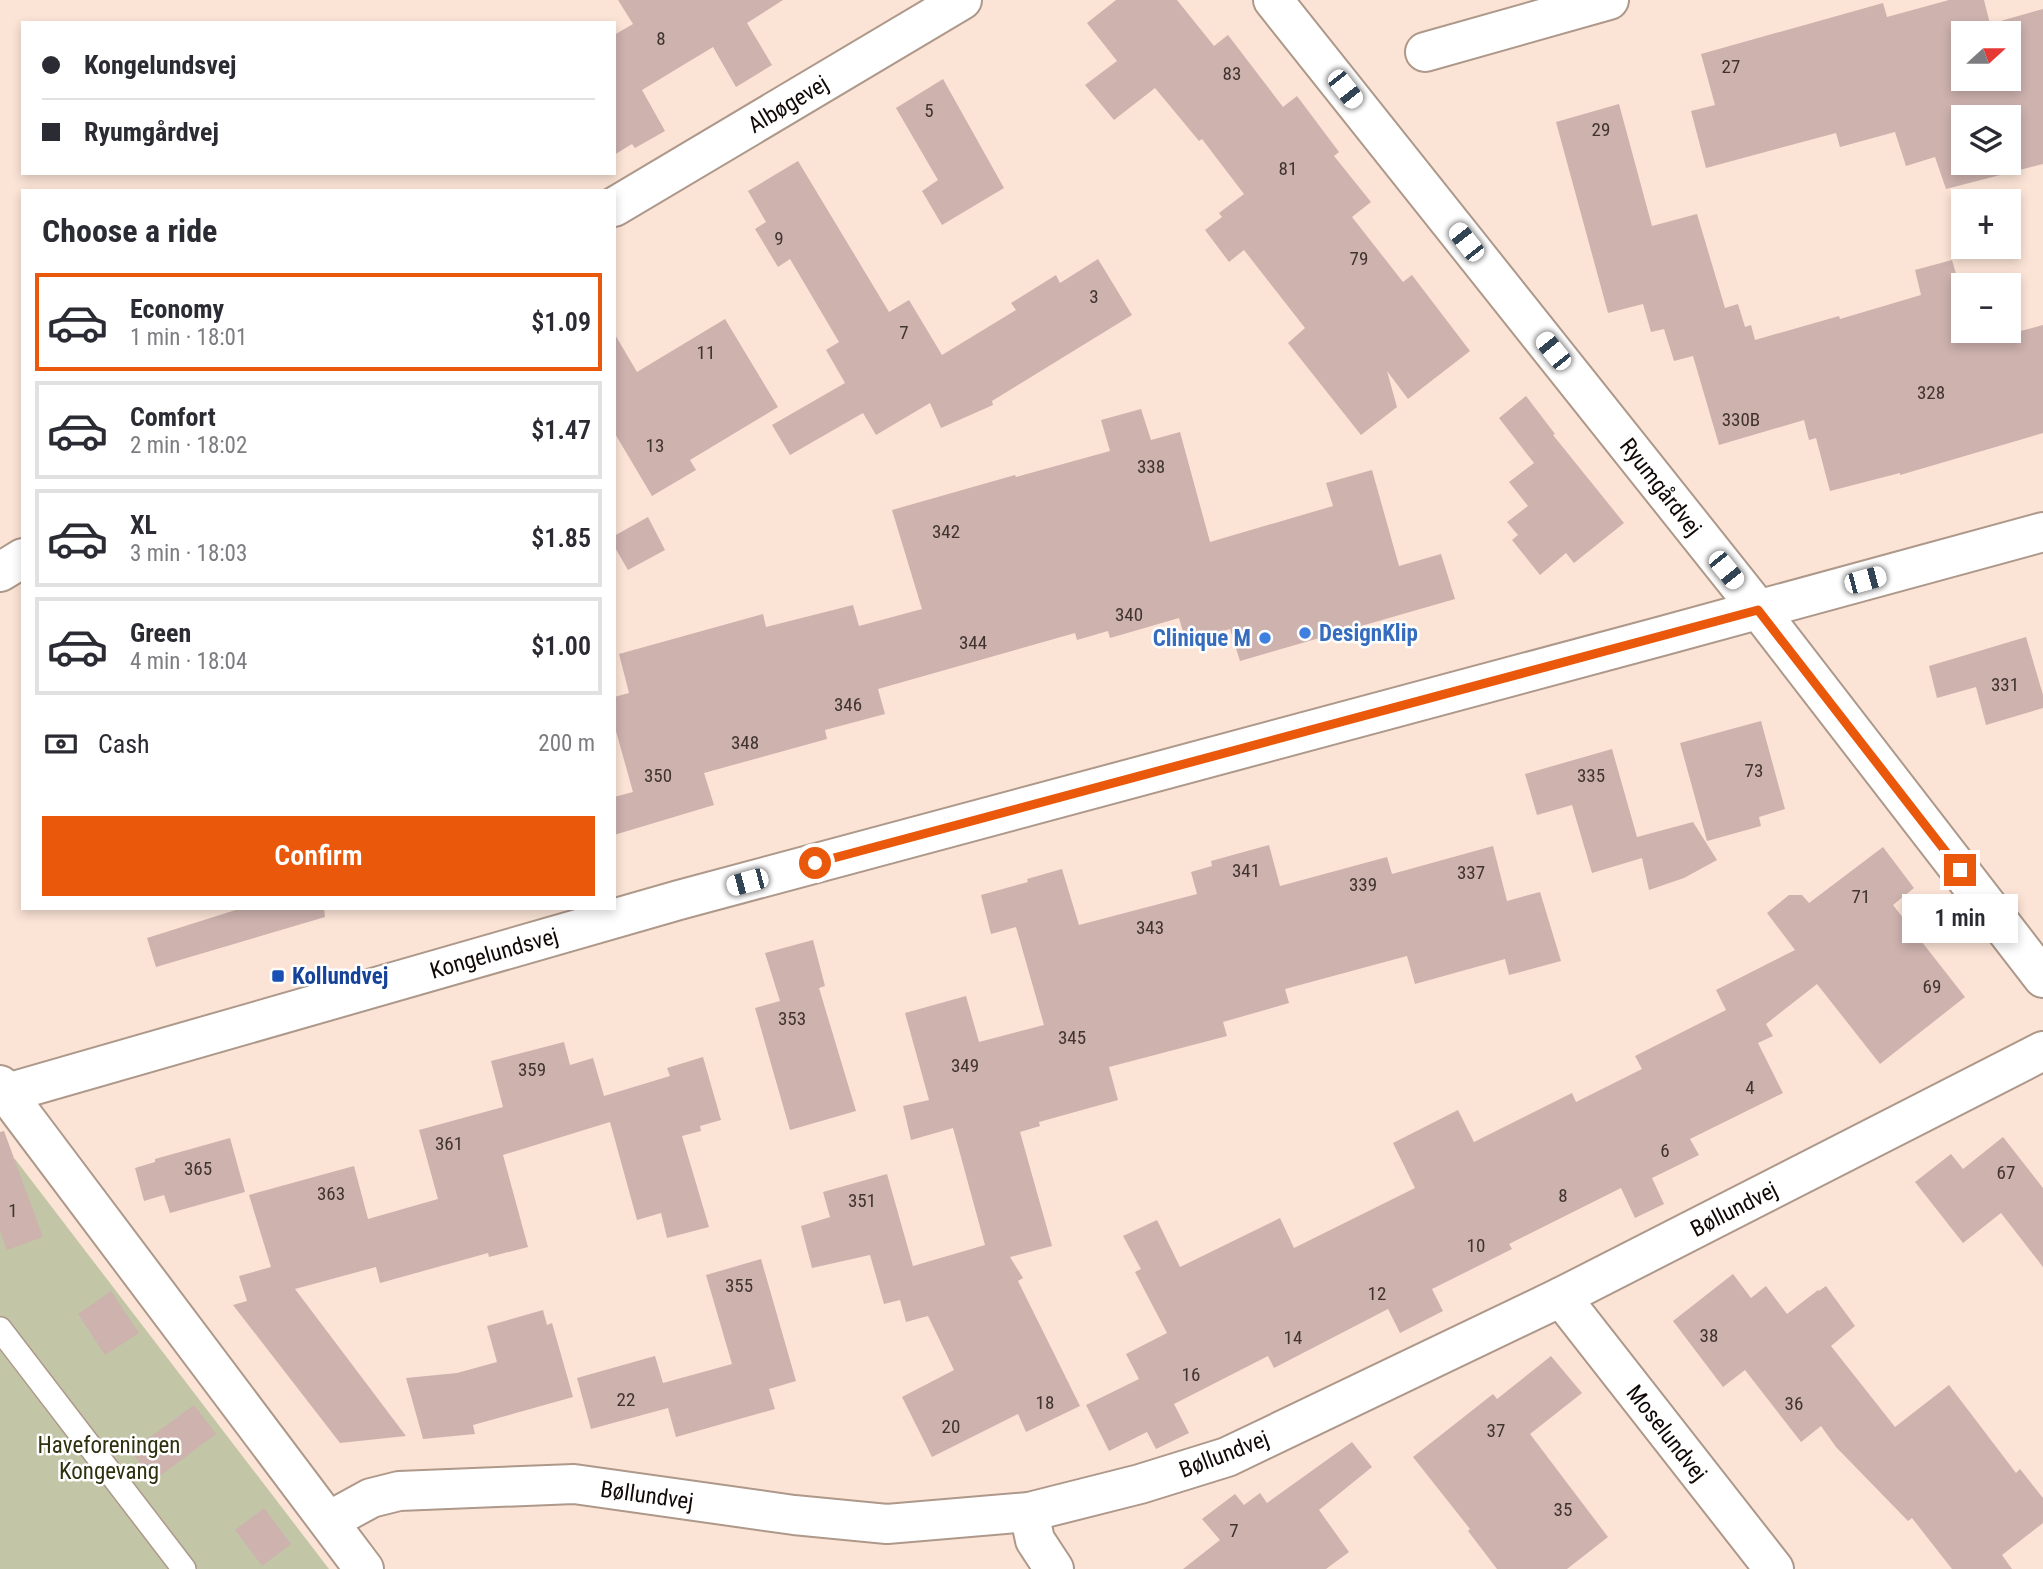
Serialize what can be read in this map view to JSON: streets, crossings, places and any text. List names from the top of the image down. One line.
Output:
{"streets":{"street":["Albøgevej","Ryumgårdvej","Kongelundsvej","Bøllundvej","Moselundvej"]},"crossings":[["Ryumgårdvej","Kongelundsvej"],["Bøllundvej","Moselundvej"]],"parks":["Haveforeningen Kongevang"],"places":{"other":["DesignKlip","Clinique M"],"transit":["Kollundvej"]},"house_numbers":["8","27","83","5","29","81","9","79","3","7","11","328","330B","13","338","342","340","344","331","346","348","73","350","335","341","337","339","71","343","69","353","345","349","359","4","361","6","365","67","363","8","351","1","10","355","12","38","14","16","22","18","36","20","37","35","7"],"north":"right","page":{"map_buttons":["+","−"],"banner":["Kongelundsvej","Ryumgårdvej"],"heading":"Choose a ride","list":[{"name":"Economy","note":"1 min · 18:01","value":"$1.09"},{"name":"Comfort","note":"2 min · 18:02","value":"$1.47"},{"name":"XL","note":"3 min · 18:03","value":"$1.85"},{"name":"Green","note":"4 min · 18:04","value":"$1.00"}],"pay":["Cash","200 m"],"buttons":"Confirm","bubble":"1 min"}}
